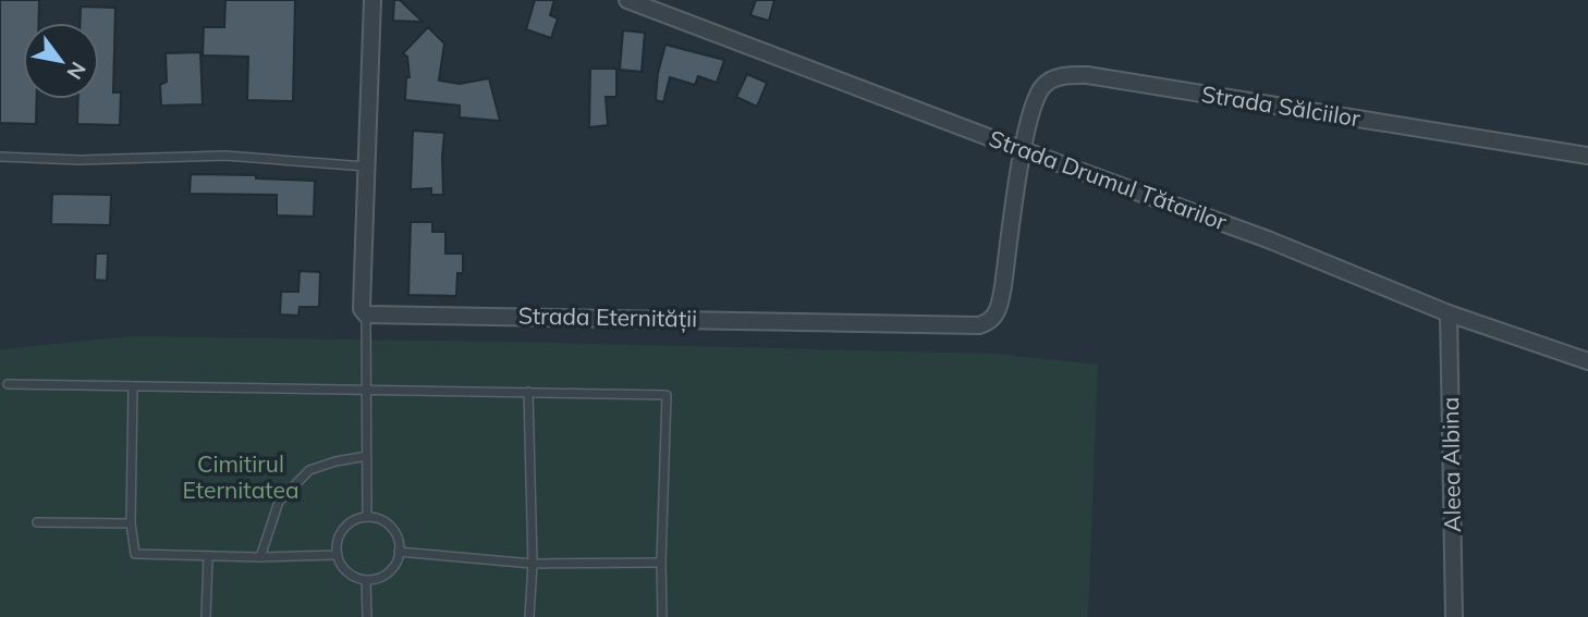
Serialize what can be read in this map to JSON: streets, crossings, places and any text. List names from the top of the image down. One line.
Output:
{"streets":{"street":["Strada Sălciilor","Strada Drumul Tătarilor","Strada Eternității","Aleea Albina"]},"crossings":[["Strada Sălciilor","Strada Drumul Tătarilor"],["Strada Sălciilor","Strada Eternității"],["Strada Drumul Tătarilor","Strada Eternității"],["Strada Drumul Tătarilor","Aleea Albina"]],"parks":["Cimitirul Eternitatea"],"north":"bottom right"}
